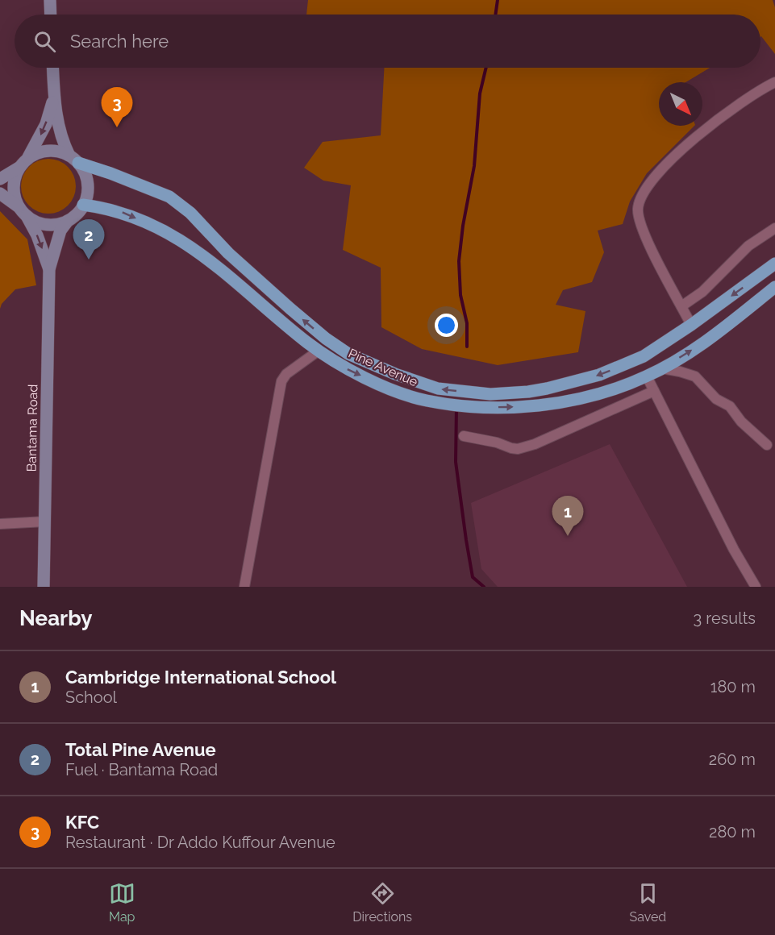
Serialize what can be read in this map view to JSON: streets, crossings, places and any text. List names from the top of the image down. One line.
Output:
{"streets":{"main road":["Pine Avenue","Bantama Road"]},"one_way":["Pine Avenue"],"north":"bottom right","page":{"search":"Search here","pins":["3","2","1"],"heading":["Nearby","3 results"],"list":[{"mark":"1","name":"Cambridge International School","note":"School","value":"180 m"},{"mark":"2","name":"Total Pine Avenue","note":"Fuel · Bantama Road","value":"260 m"},{"mark":"3","name":"KFC","note":"Restaurant · Dr Addo Kuffour Avenue","value":"280 m"}],"nav":["Map","Directions","Saved"]}}
